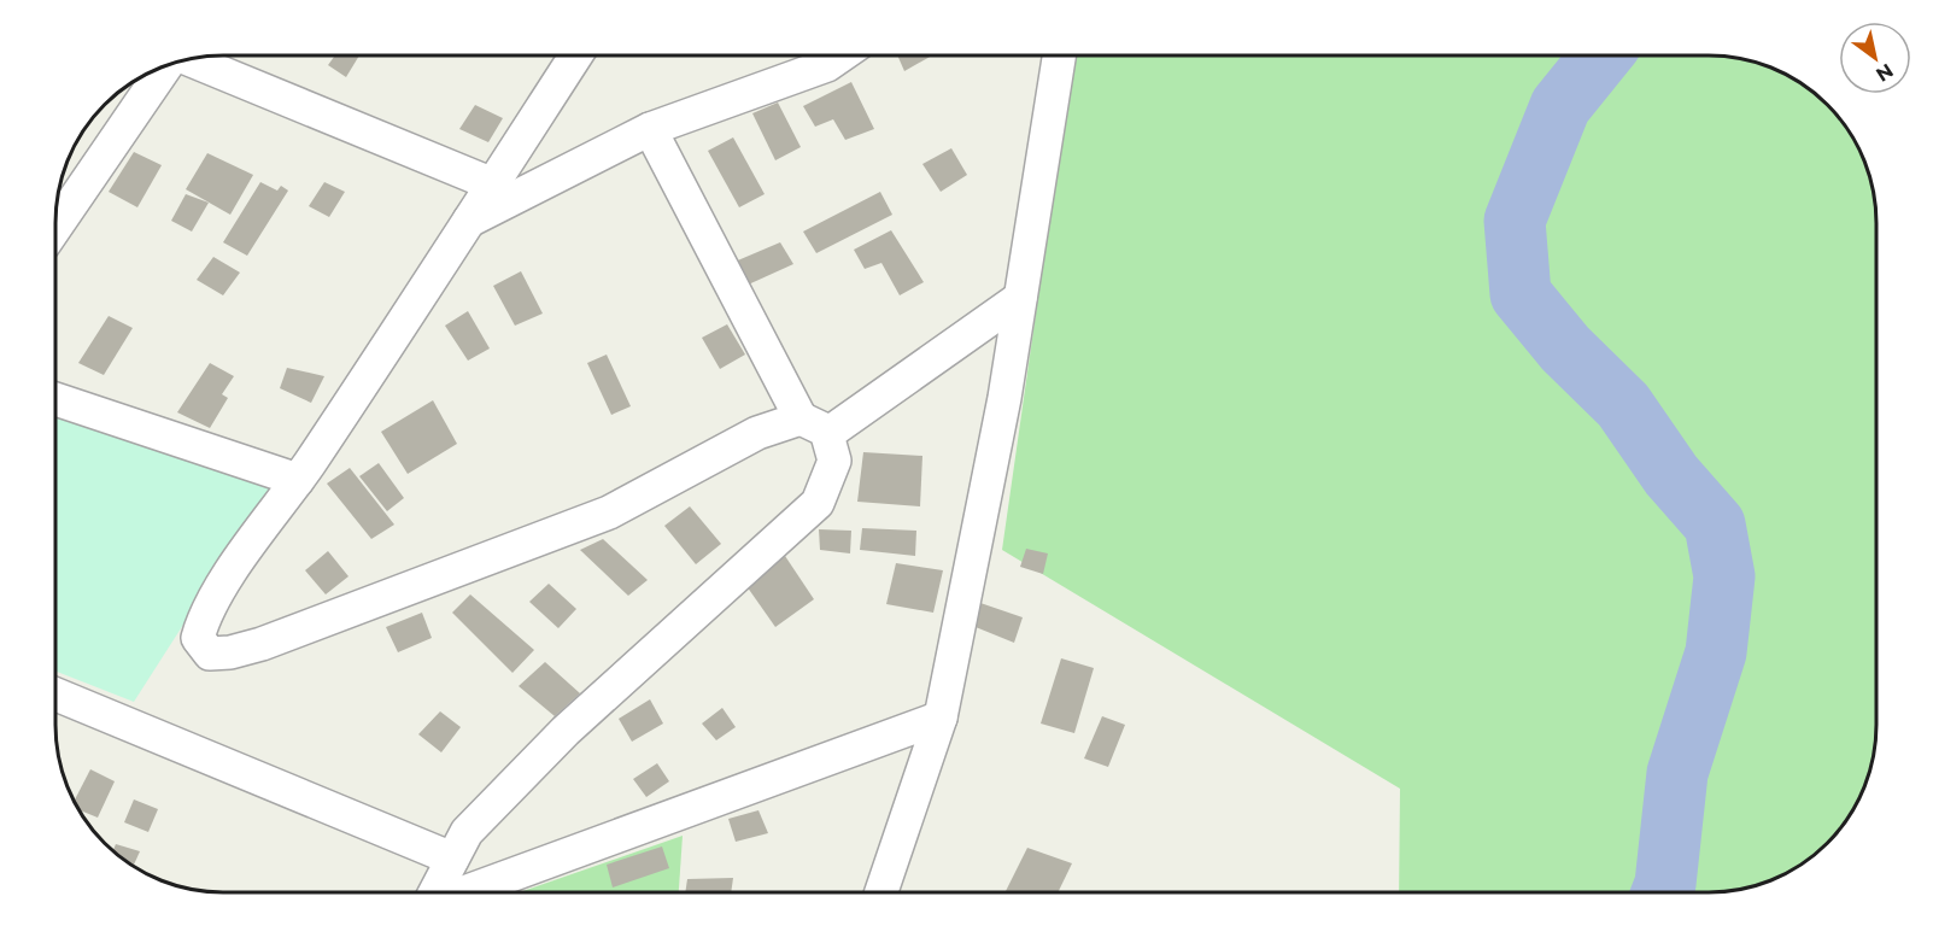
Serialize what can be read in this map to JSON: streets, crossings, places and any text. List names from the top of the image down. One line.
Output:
{"north":"bottom right"}
